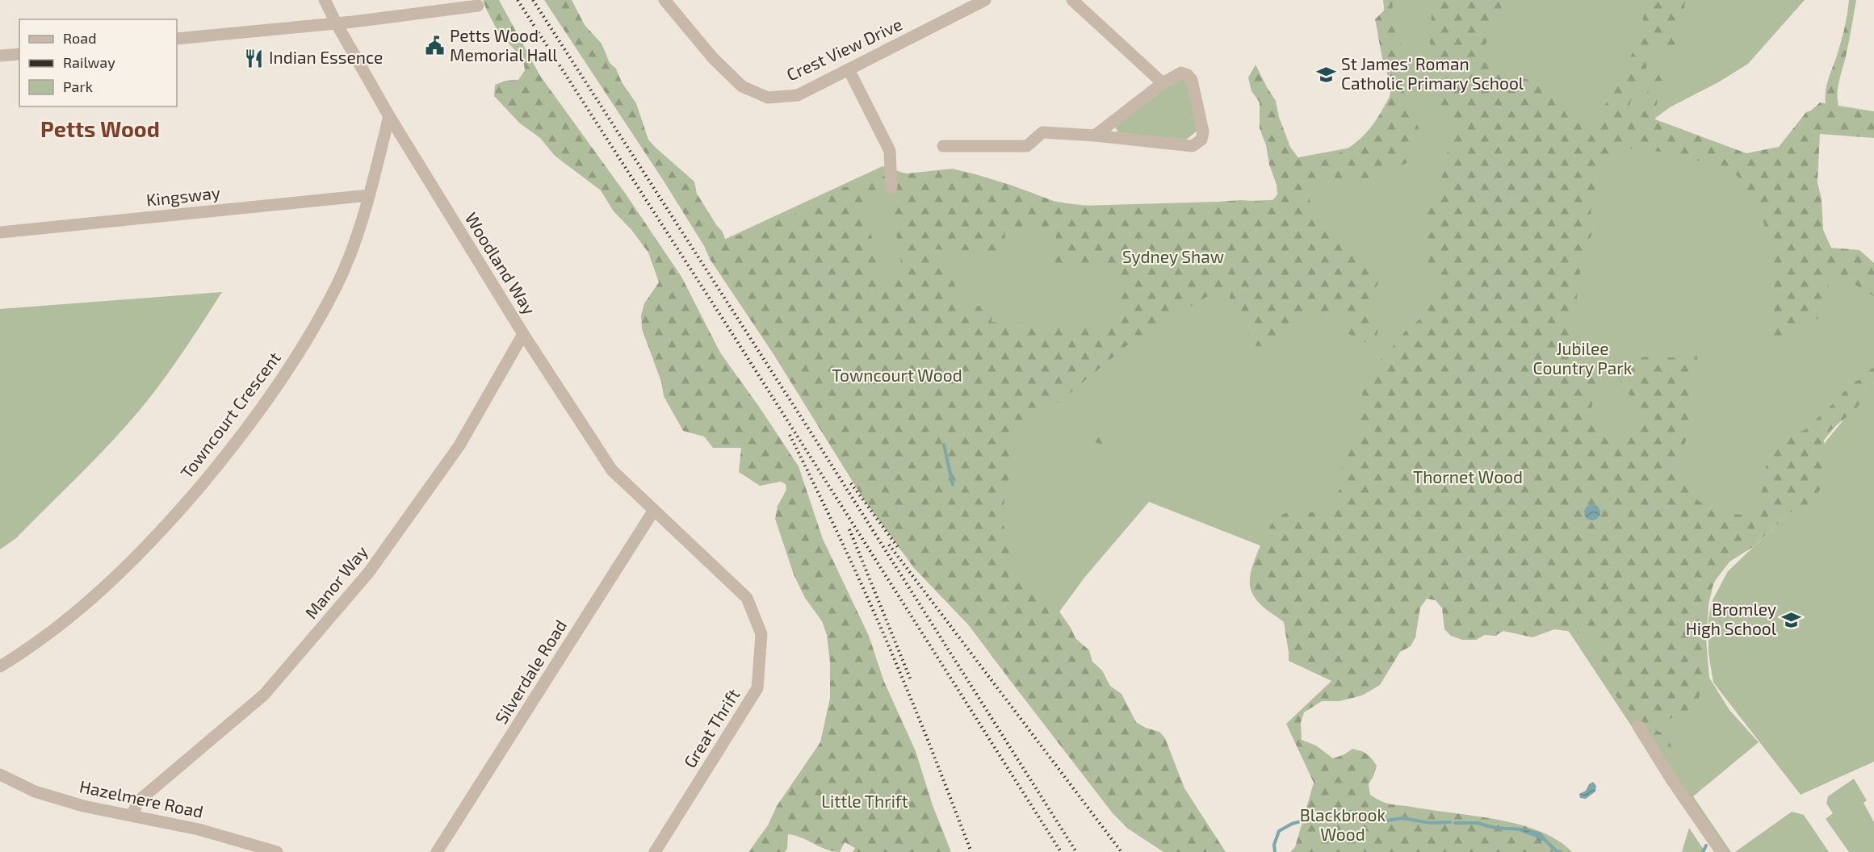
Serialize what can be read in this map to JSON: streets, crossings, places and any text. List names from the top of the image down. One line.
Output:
{"streets":{"street":["Crest View Drive","Kingsway","Woodland Way","Towncourt Crescent","Manor Way","Silverdale Road","Great Thrift","Hazelmere Road"]},"crossings":[["Kingsway","Towncourt Crescent"],["Woodland Way","Towncourt Crescent"],["Woodland Way","Manor Way"],["Woodland Way","Silverdale Road"],["Woodland Way","Great Thrift"],["Manor Way","Hazelmere Road"],["Silverdale Road","Great Thrift"]],"districts":["Petts Wood"],"parks":["Sydney Shaw","Jubilee Country Park","Towncourt Wood","Thornet Wood","Little Thrift","Blackbrook Wood"],"places":{"public building":["Petts Wood Memorial Hall"],"restaurant":["Indian Essence"],"school or university":["St James' Roman Catholic Primary School","Bromley High School"]},"legend":["Road","Railway","Park"]}
